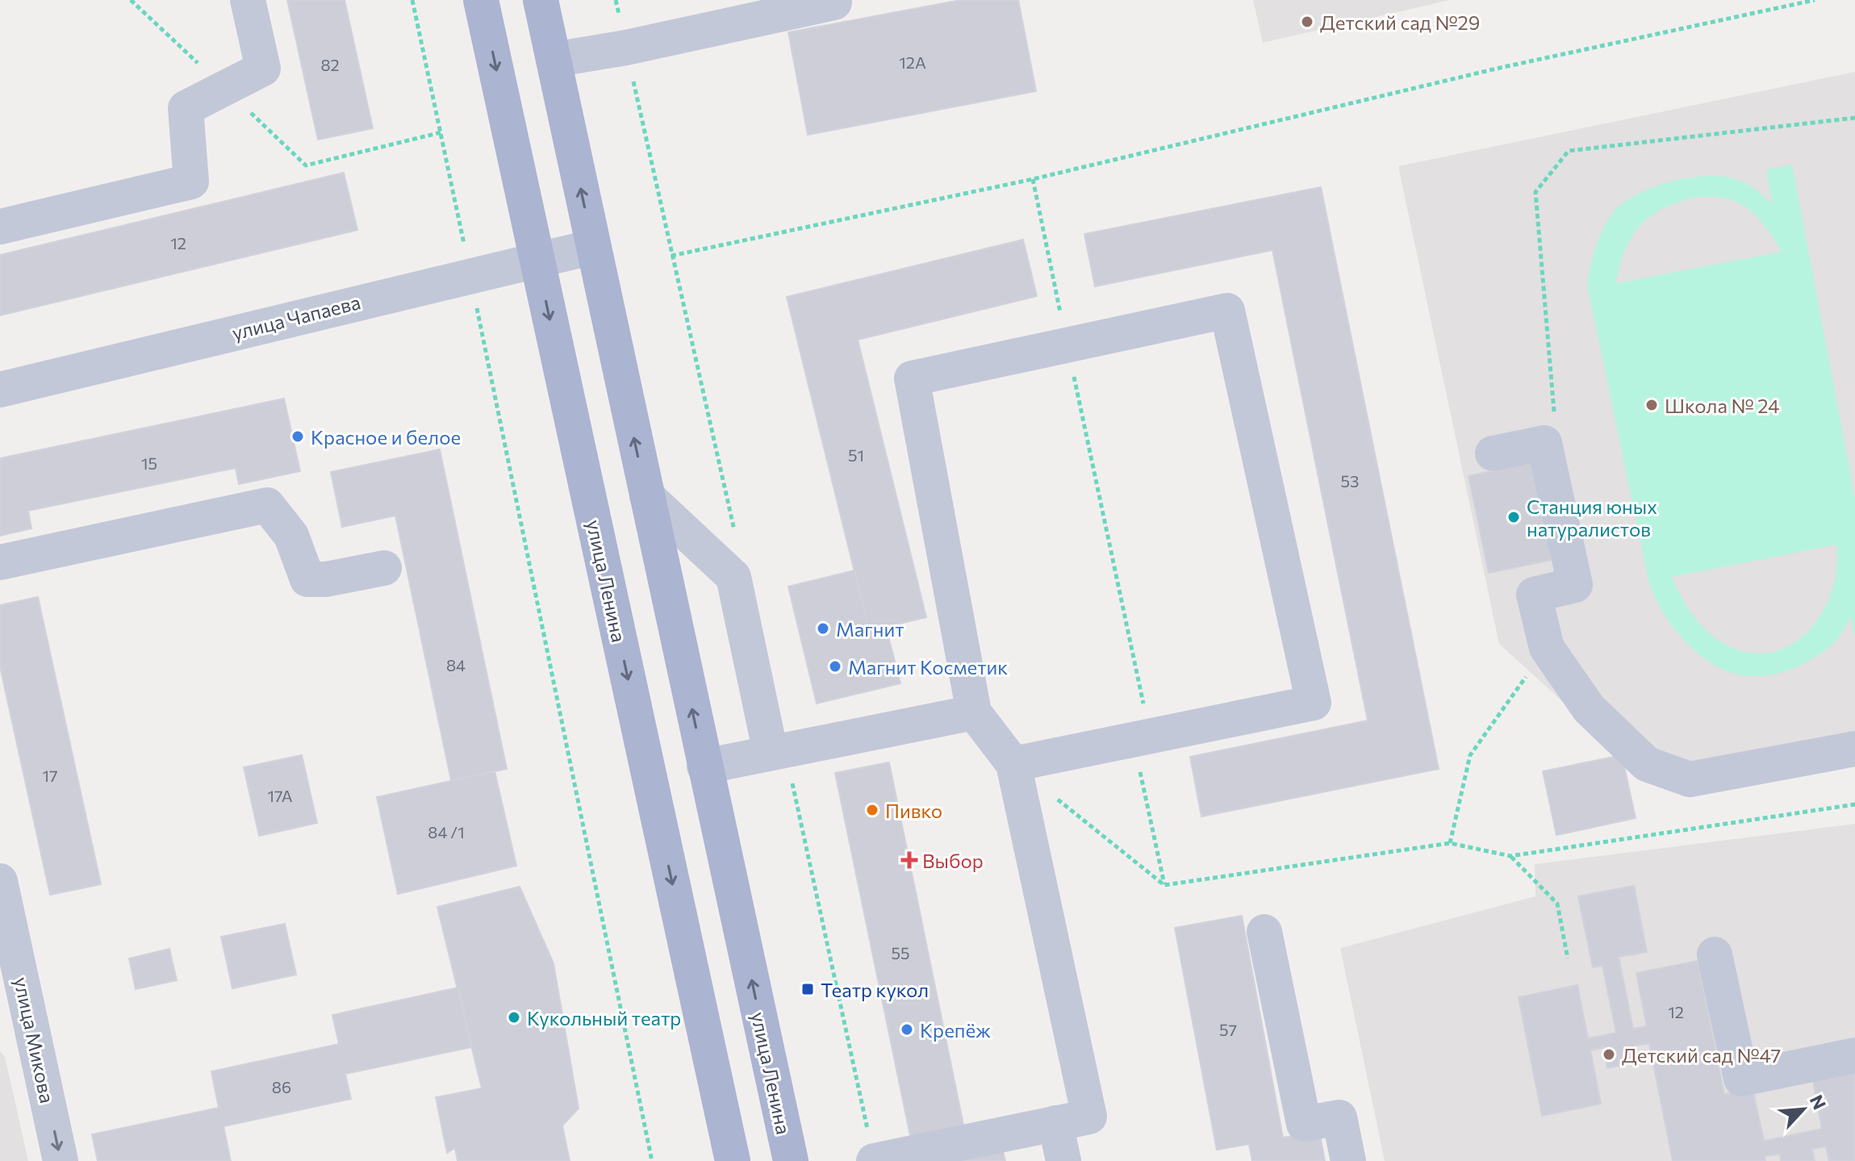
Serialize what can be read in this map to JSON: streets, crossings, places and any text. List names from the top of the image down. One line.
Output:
{"streets":{"main road":["улица Ленина"],"street":["улица Чапаева","улица Микова"]},"crossings":[["улица Чапаева","улица Ленина"]],"one_way":["улица Микова"],"places":{"other":["Детский сад №29","Школа № 24","Красное и белое","Станция юных натуралистов","Магнит","Магнит Косметик","Пивко","Кукольный театр","Крепёж","Детский сад №47"],"health":["Выбор"],"transit":["Театр кукол"]},"house_numbers":["12А","82","12","51","15","53","84","17","17А","84 /1","55","12","57","86"],"north":"top right"}
